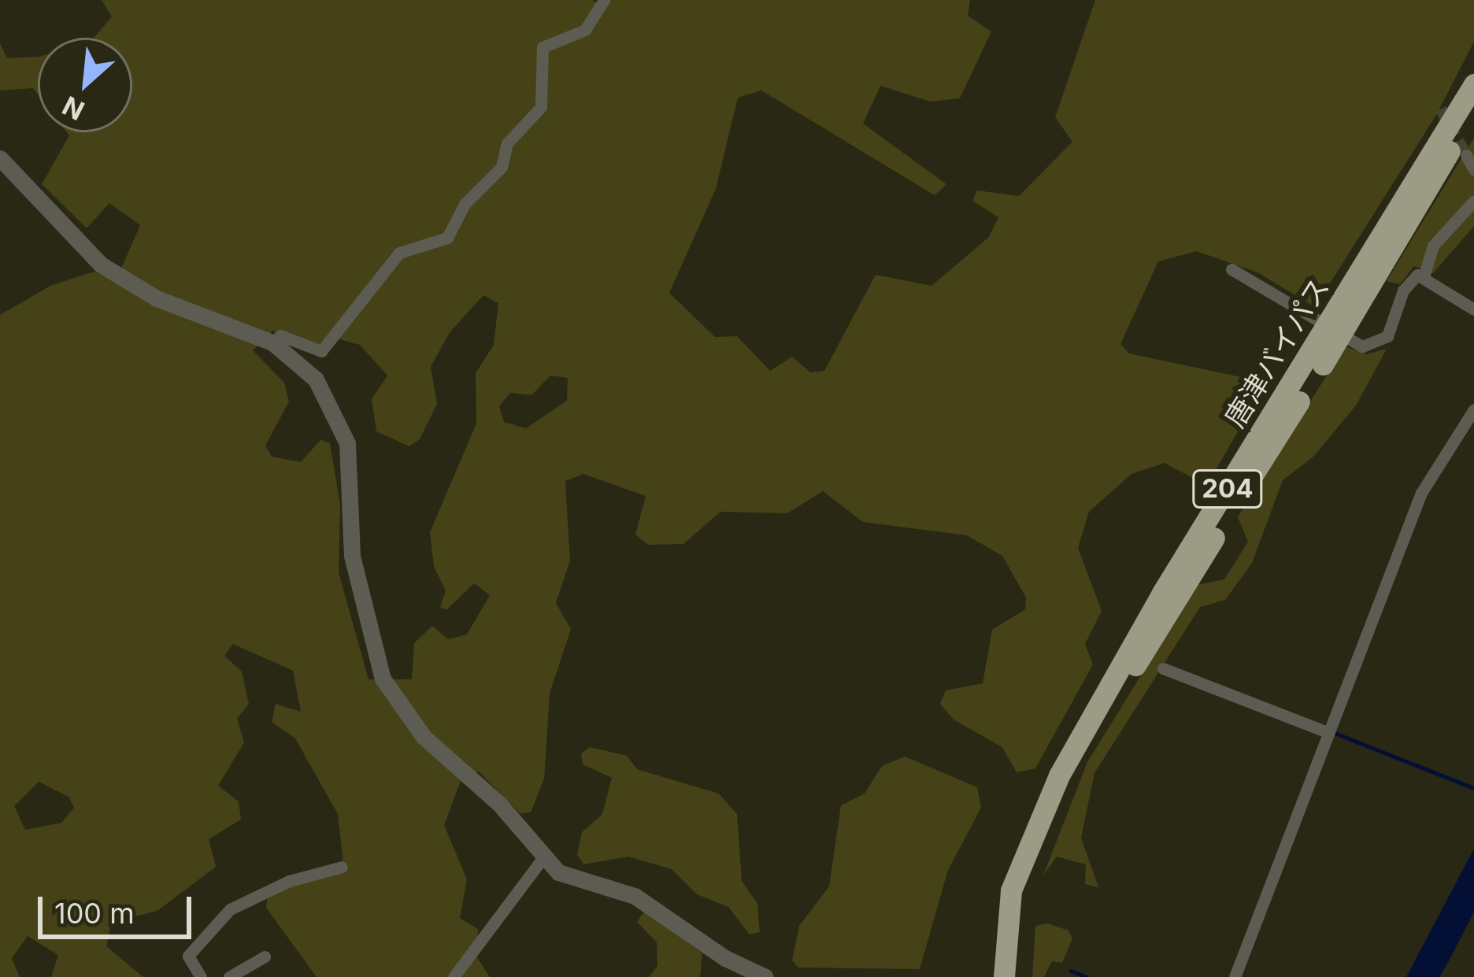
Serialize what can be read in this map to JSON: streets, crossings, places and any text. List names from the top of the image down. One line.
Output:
{"streets":{"highway":["唐津バイパス","204"]},"scale_bar":"100 m","north":"bottom left"}
